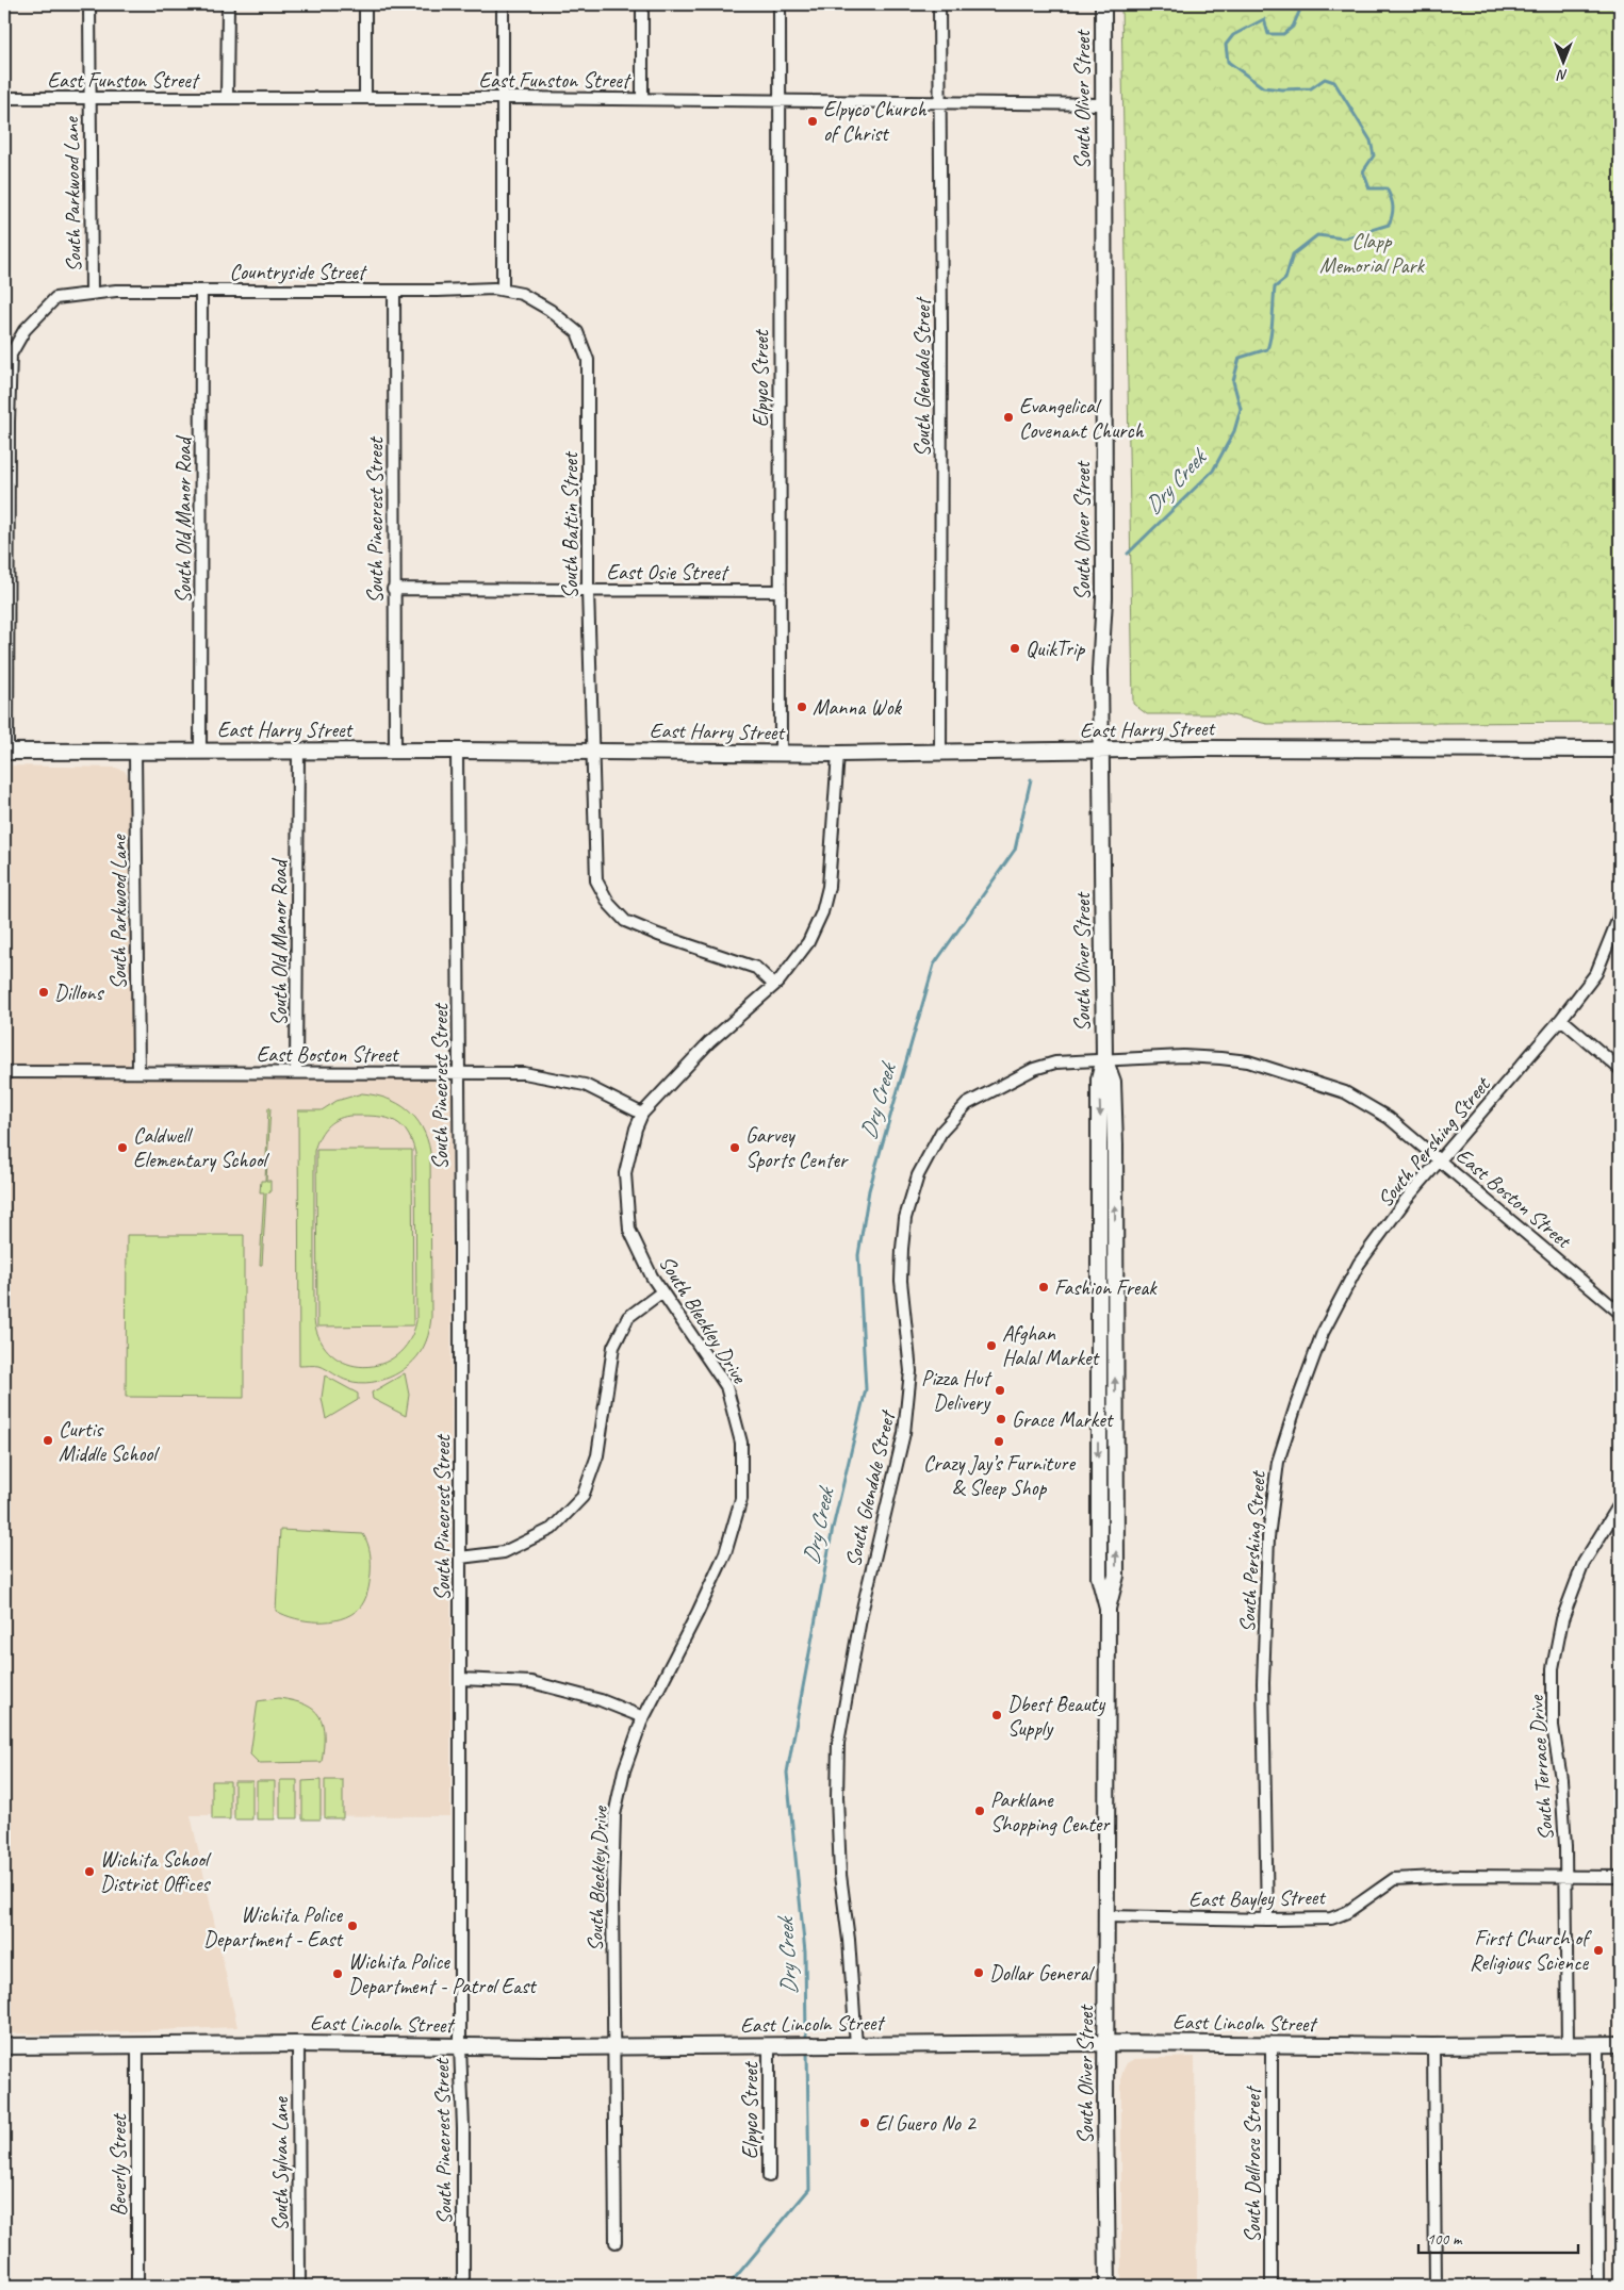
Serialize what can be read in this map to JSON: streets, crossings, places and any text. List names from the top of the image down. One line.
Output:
{"streets":{"main road":["South Oliver Street","East Harry Street","East Lincoln Street"],"street":["East Funston Street","South Parkwood Lane","Countryside Street","South Glendale Street","Elpyco Street","South Old Manor Road","South Pinecrest Street","South Battin Street","East Osie Street","East Boston Street","South Pershing Street","South Bleckley Drive","South Terrace Drive","East Bayley Street","South Sylvan Lane","Beverly Street","South Dellrose Street"]},"crossings":[["East Funston Street","South Oliver Street"],["East Funston Street","South Parkwood Lane"],["East Funston Street","South Glendale Street"],["East Funston Street","Elpyco Street"],["South Oliver Street","South Glendale Street"],["South Oliver Street","East Harry Street"],["South Oliver Street","East Boston Street"],["South Oliver Street","East Bayley Street"],["South Oliver Street","East Lincoln Street"],["South Parkwood Lane","Countryside Street"],["South Parkwood Lane","East Harry Street"],["South Parkwood Lane","East Boston Street"],["Countryside Street","South Old Manor Road"],["Countryside Street","South Pinecrest Street"],["Countryside Street","South Battin Street"],["South Glendale Street","East Harry Street"],["South Glendale Street","East Boston Street"],["South Glendale Street","East Lincoln Street"],["Elpyco Street","East Osie Street"],["Elpyco Street","East Harry Street"],["Elpyco Street","East Lincoln Street"],["South Old Manor Road","East Harry Street"],["South Old Manor Road","East Boston Street"],["South Pinecrest Street","East Osie Street"],["South Pinecrest Street","East Harry Street"],["South Pinecrest Street","East Boston Street"],["South Pinecrest Street","East Lincoln Street"],["South Battin Street","East Osie Street"],["South Battin Street","East Harry Street"],["South Battin Street","South Bleckley Drive"],["East Harry Street","South Bleckley Drive"],["East Boston Street","South Pershing Street"],["East Boston Street","South Bleckley Drive"],["South Pershing Street","East Bayley Street"],["South Bleckley Drive","East Lincoln Street"],["South Terrace Drive","East Bayley Street"],["South Terrace Drive","East Lincoln Street"],["East Lincoln Street","South Sylvan Lane"],["East Lincoln Street","Beverly Street"],["East Lincoln Street","South Dellrose Street"]],"water":["Dry Creek"],"parks":["Clapp Memorial Park"],"places":["Elpyco Church of Christ","Evangelical Covenant Church","QuikTrip","Manna Wok","Dillons","Caldwell Elementary School","Garvey Sports Center","Fashion Freak","Afghan Halal Market","Pizza Hut Delivery","Grace Market","Curtis Middle School","Crazy Jay’s Furniture & Sleep Shop","Dbest Beauty Supply","Parklane Shopping Center","Wichita School District Offices","Wichita Police Department - East","First Church of Religious Science","Dollar General","Wichita Police Department - Patrol East","El Guero No 2"],"scale_bar":"100 m","north":"bottom"}
